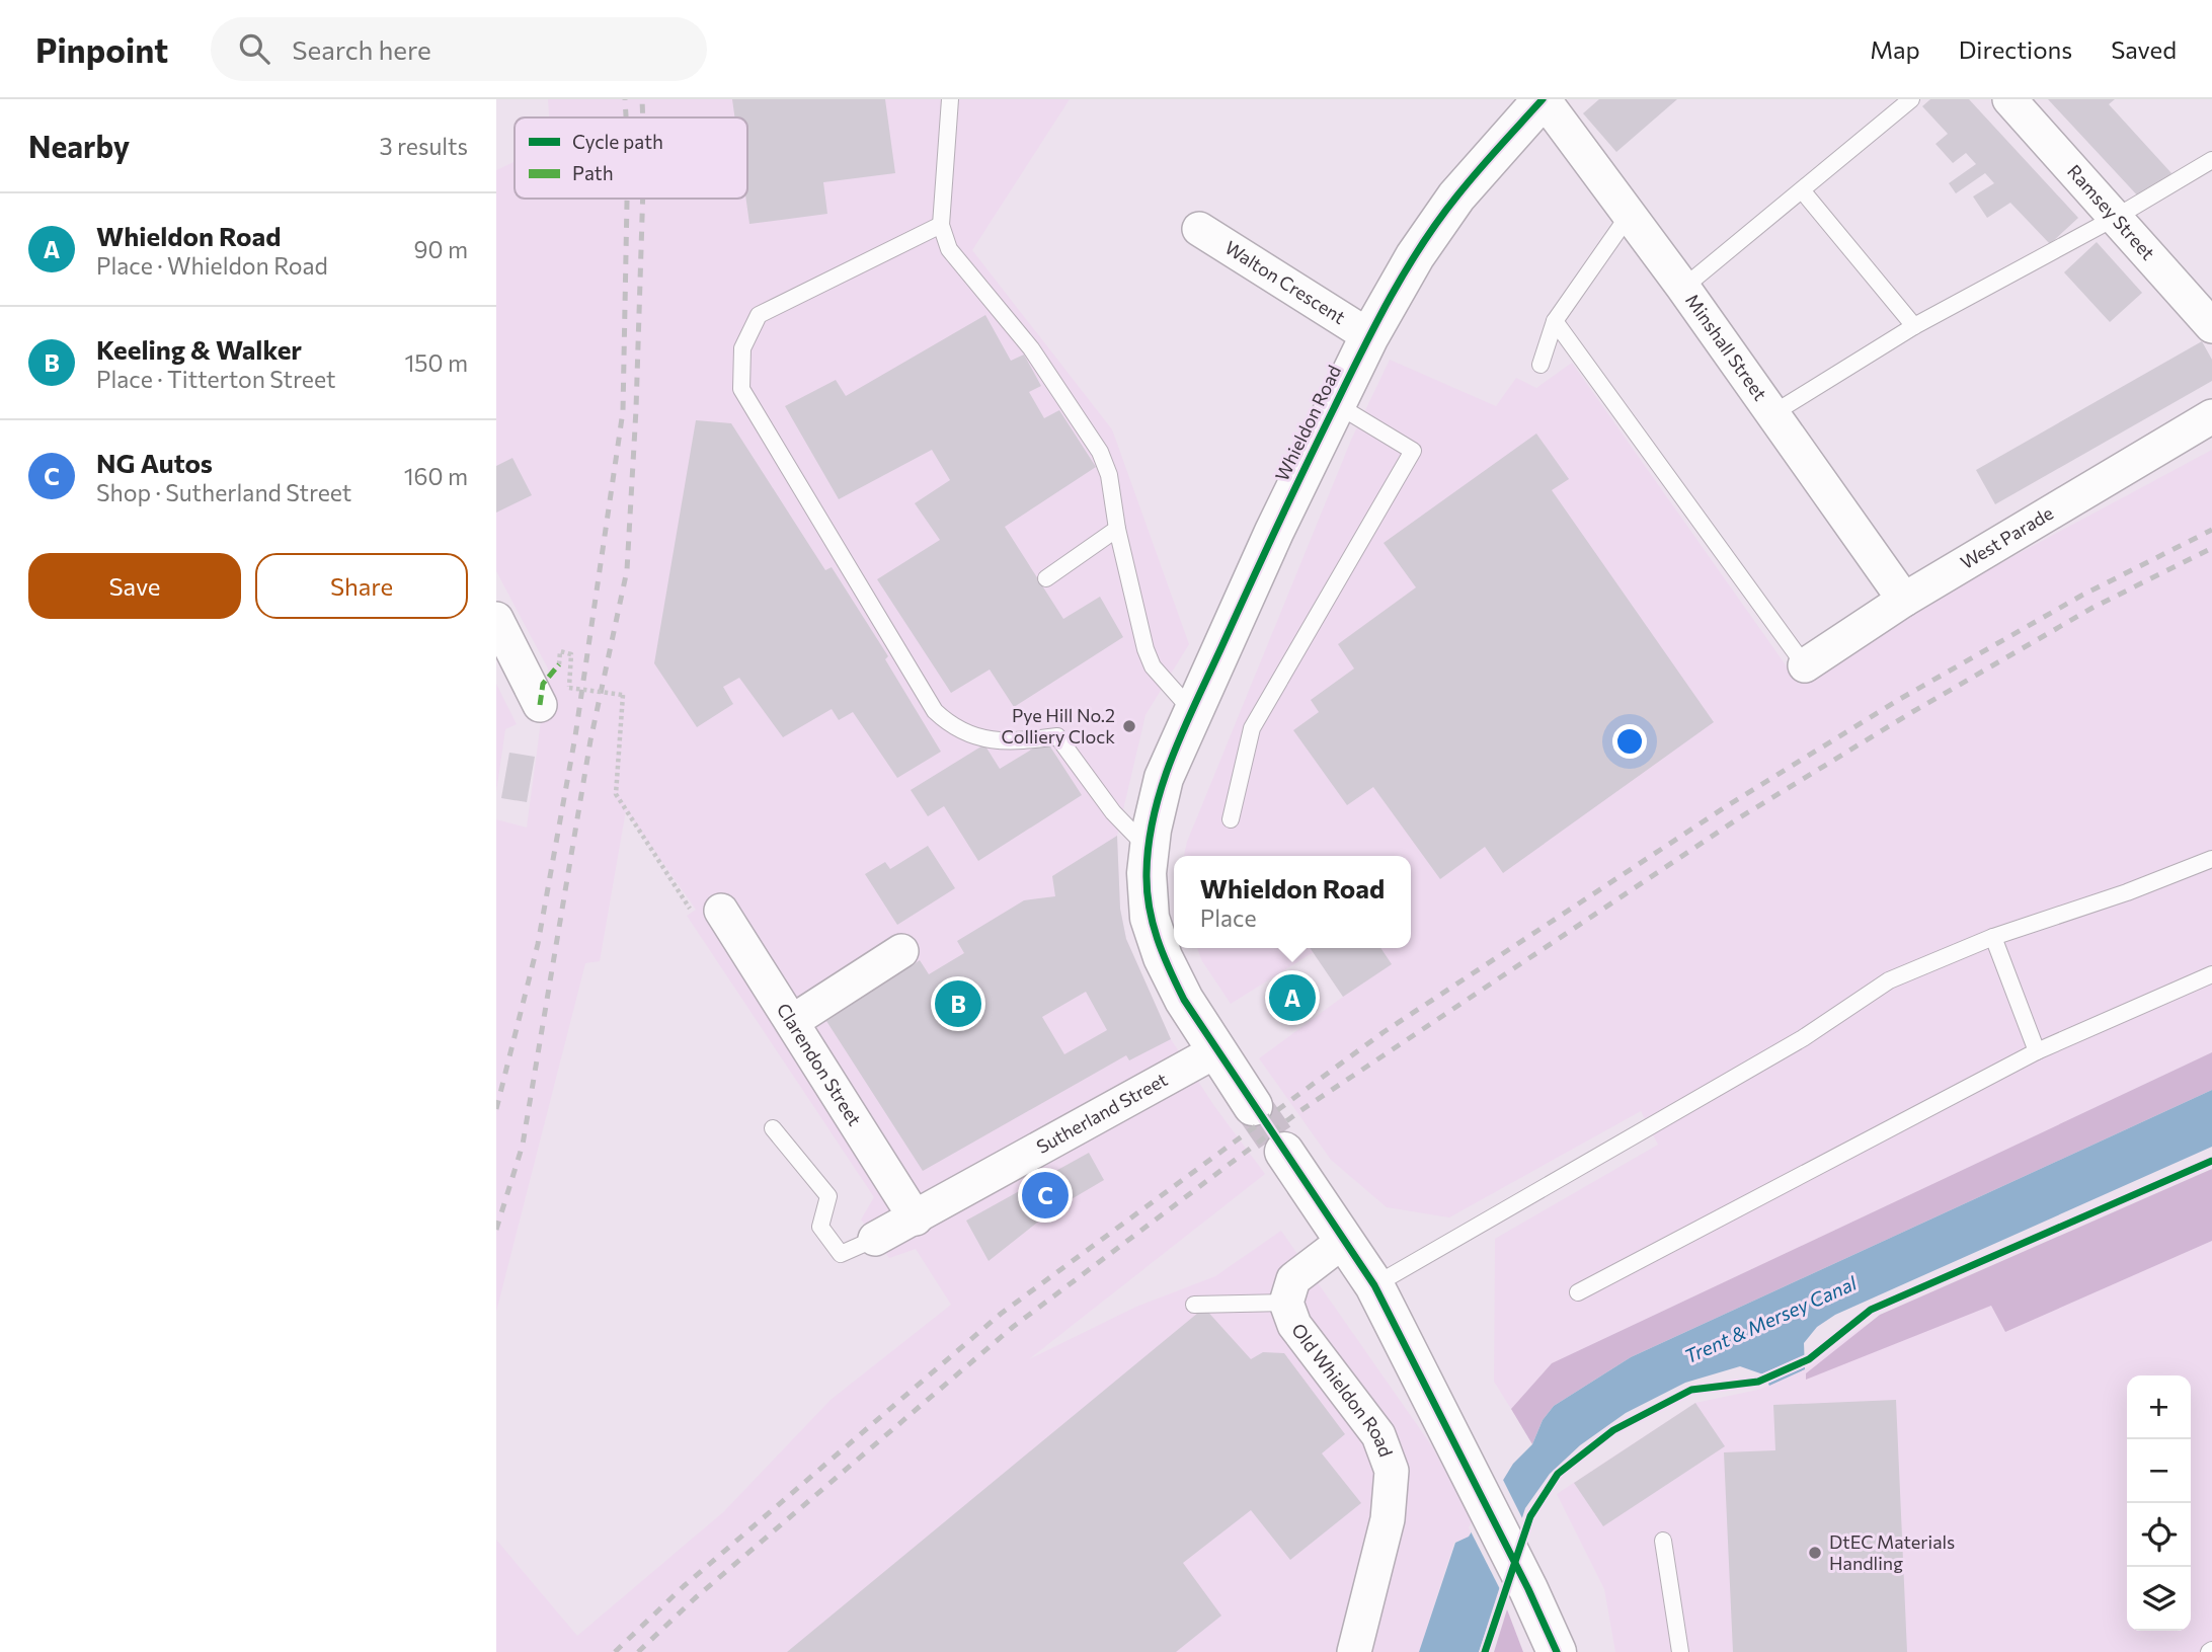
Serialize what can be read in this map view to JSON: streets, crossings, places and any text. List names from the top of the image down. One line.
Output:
{"streets":{"street":["Ramsey Street","Walton Crescent","Minshall Street","Whieldon Road","West Parade","Clarendon Street","Sutherland Street","Old Whieldon Road"]},"crossings":[["Walton Crescent","Whieldon Road"],["Minshall Street","Whieldon Road"],["Minshall Street","West Parade"],["Whieldon Road","Sutherland Street"],["Clarendon Street","Sutherland Street"]],"water":["Trent & Mersey Canal"],"places":["Pye Hill No.2 Colliery Clock","DtEC Materials Handling"],"legend":["Cycle path","Path"],"page":{"header":"Pinpoint","search":"Search here","nav":["Map","Directions","Saved"],"heading":["Nearby","3 results"],"list":[{"mark":"A","name":"Whieldon Road","note":"Place · Whieldon Road","value":"90 m"},{"mark":"B","name":"Keeling & Walker","note":"Place · Titterton Street","value":"150 m"},{"mark":"C","name":"NG Autos","note":"Shop · Sutherland Street","value":"160 m"}],"buttons":["Save","Share"],"popup":["Whieldon Road","Place"],"pins":["A","B","C"],"map_buttons":["+","−"]}}
